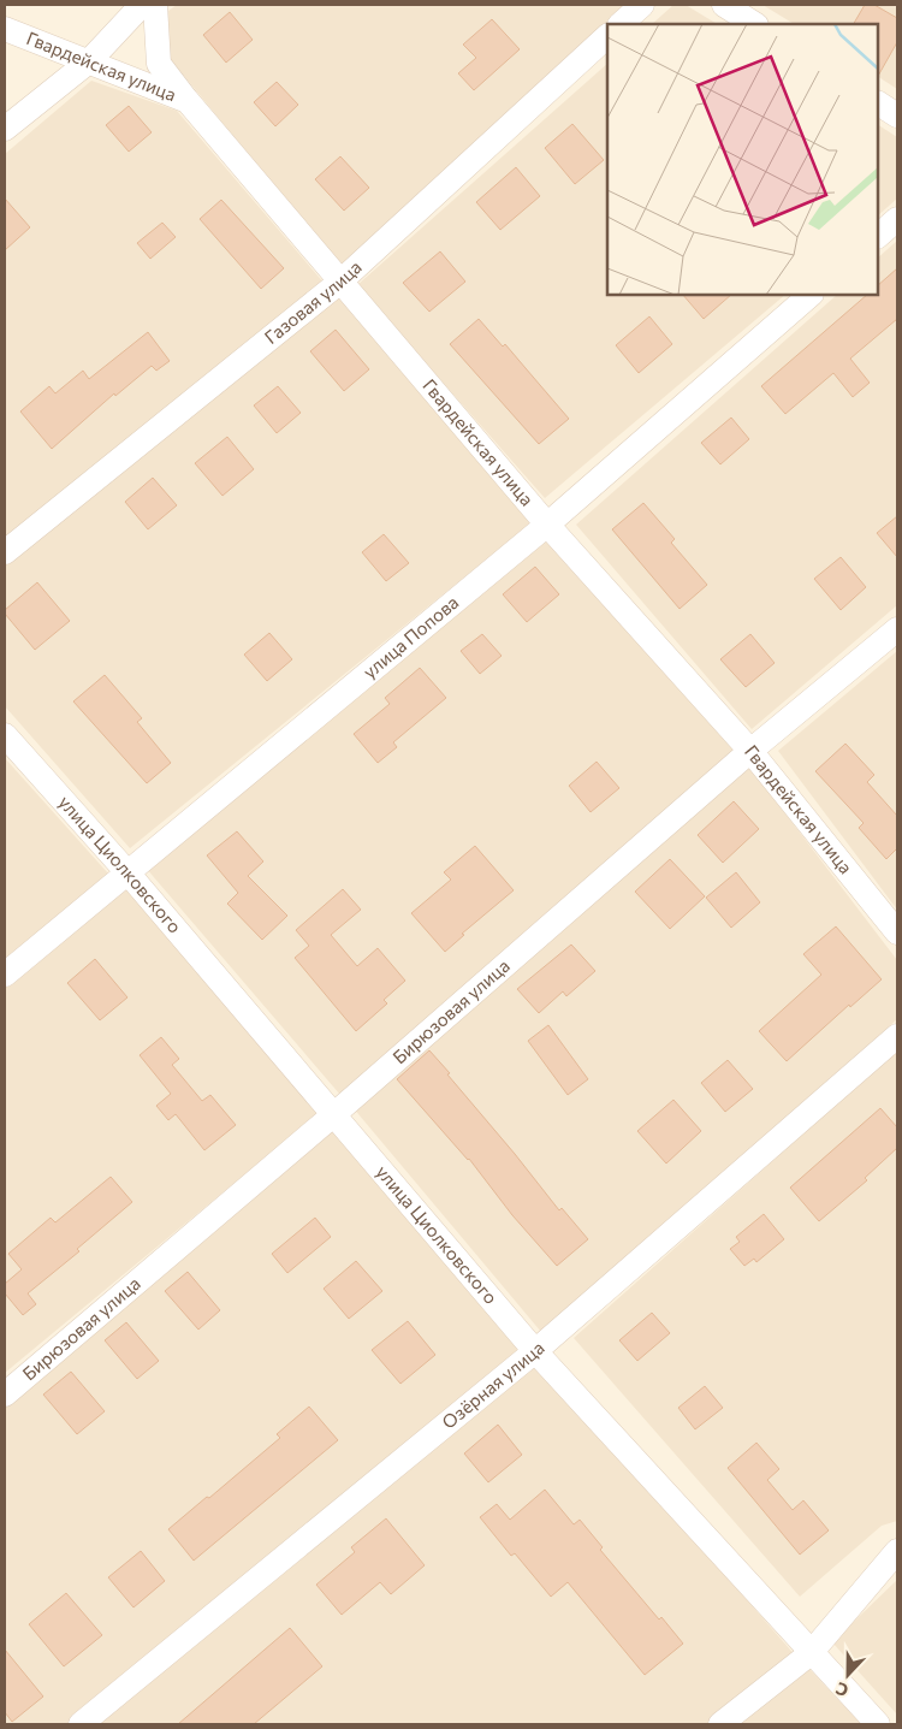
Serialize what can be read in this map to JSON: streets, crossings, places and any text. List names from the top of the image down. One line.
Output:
{"streets":{"street":["Гвардейская улица","Газовая улица","улица Попова","улица Циолковского","Бирюзовая улица","Озёрная улица"]},"crossings":[["Гвардейская улица","Газовая улица"],["Гвардейская улица","улица Попова"],["Гвардейская улица","Бирюзовая улица"],["улица Попова","улица Циолковского"],["улица Циолковского","Бирюзовая улица"],["улица Циолковского","Озёрная улица"]],"north":"bottom"}
